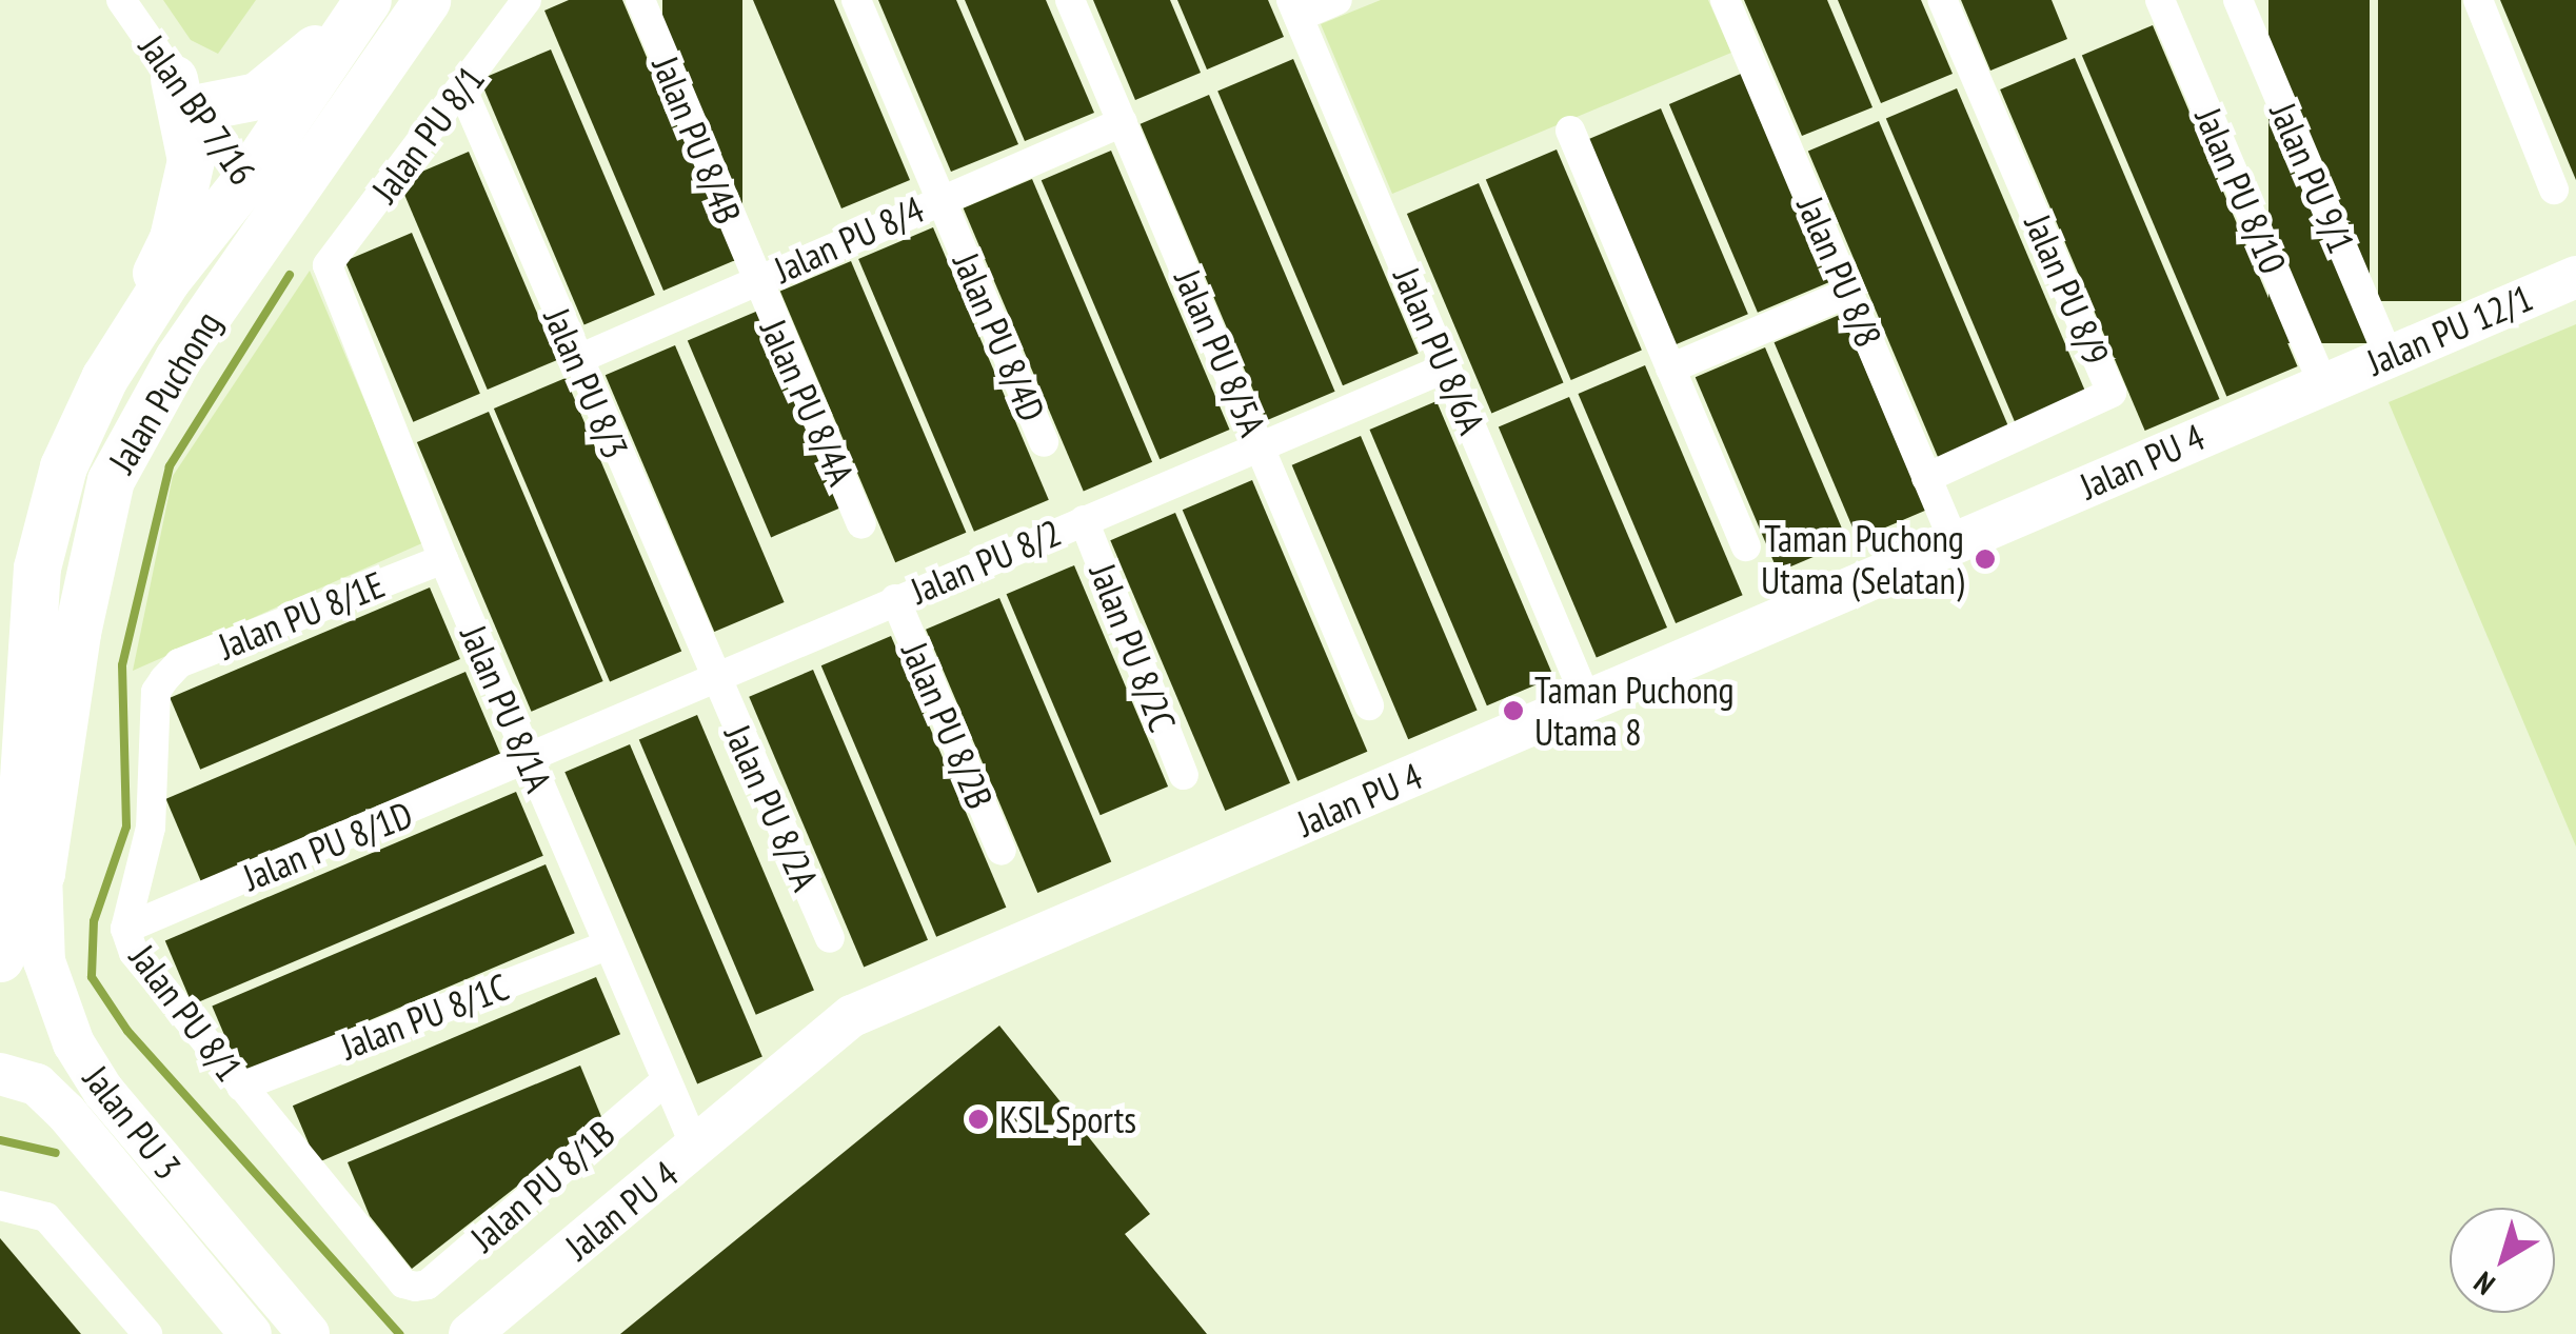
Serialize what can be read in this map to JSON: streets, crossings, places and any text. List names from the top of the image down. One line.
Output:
{"streets":{"main road":["Jalan Puchong"],"street":["Jalan BP 7/16","Jalan PU 8/1","Jalan PU 8/4B","Jalan PU 9/1","Jalan PU 8/10","Jalan PU 8/4","Jalan PU 8/8","Jalan PU 8/9","Jalan PU 12/1","Jalan PU 8/4D","Jalan PU 8/6A","Jalan PU 8/5A","Jalan PU 8/3","Jalan PU 8/4A","Jalan PU 4","Jalan PU 8/2","Jalan PU 8/1E","Jalan PU 8/2C","Jalan PU 8/1A","Jalan PU 8/2B","Jalan PU 8/2A","Jalan PU 8/1D","Jalan PU 8/1C","Jalan PU 3","Jalan PU 8/1B"]},"crossings":[["Jalan BP 7/16","Jalan Puchong"],["Jalan PU 8/1","Jalan PU 8/3"],["Jalan PU 8/1","Jalan PU 8/1E"],["Jalan PU 8/1","Jalan PU 8/1A"],["Jalan PU 8/1","Jalan PU 8/1D"],["Jalan PU 8/1","Jalan PU 8/1C"],["Jalan PU 8/1","Jalan PU 8/1B"],["Jalan PU 8/4B","Jalan PU 8/4"],["Jalan PU 8/4B","Jalan PU 8/4A"],["Jalan PU 9/1","Jalan PU 12/1"],["Jalan PU 8/10","Jalan PU 12/1"],["Jalan PU 8/10","Jalan PU 4"],["Jalan PU 8/4","Jalan PU 8/4D"],["Jalan PU 8/4","Jalan PU 8/5A"],["Jalan PU 8/4","Jalan PU 8/3"],["Jalan PU 8/4","Jalan PU 8/4A"],["Jalan PU 8/8","Jalan PU 8/9"],["Jalan PU 8/8","Jalan PU 4"],["Jalan PU 12/1","Jalan PU 4"],["Jalan PU 8/6A","Jalan PU 4"],["Jalan PU 8/6A","Jalan PU 8/2"],["Jalan PU 8/5A","Jalan PU 8/2"],["Jalan PU 8/3","Jalan PU 8/2"],["Jalan PU 8/3","Jalan PU 8/2A"],["Jalan Puchong","Jalan PU 3"],["Jalan PU 4","Jalan PU 8/1A"],["Jalan PU 8/2","Jalan PU 8/2C"],["Jalan PU 8/2","Jalan PU 8/1A"],["Jalan PU 8/2","Jalan PU 8/2B"],["Jalan PU 8/2","Jalan PU 8/2A"],["Jalan PU 8/2","Jalan PU 8/1D"],["Jalan PU 8/1E","Jalan PU 8/1A"],["Jalan PU 8/1A","Jalan PU 8/1D"],["Jalan PU 8/1A","Jalan PU 8/1C"],["Jalan PU 8/1A","Jalan PU 8/1B"]],"places":["Taman Puchong Utama (Selatan)","Taman Puchong Utama 8","KSL Sports"],"north":"bottom left"}
